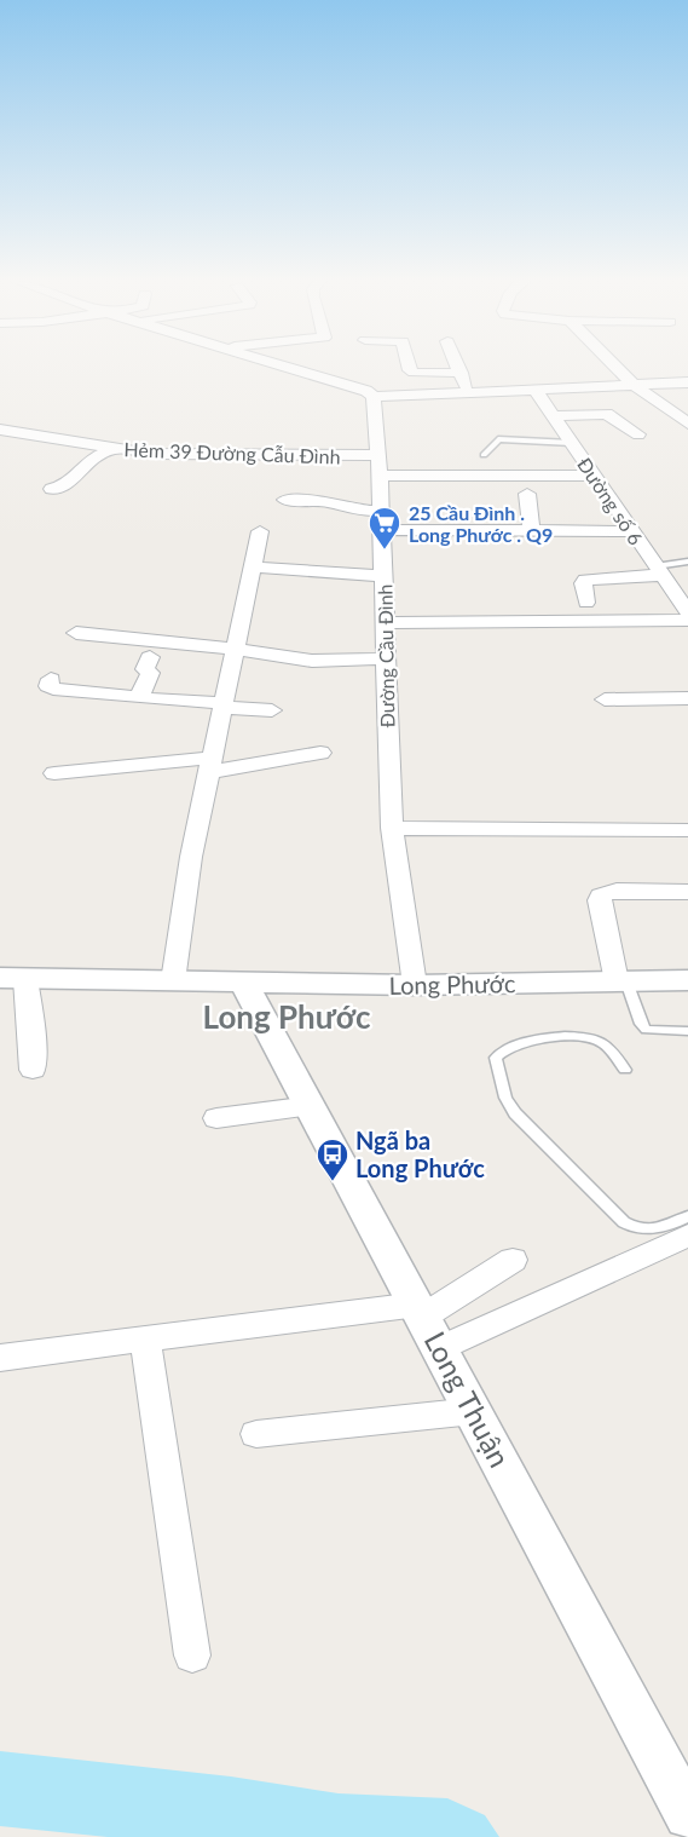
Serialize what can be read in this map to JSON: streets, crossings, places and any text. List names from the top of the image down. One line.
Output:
{"streets":{"street":["Hẻm 39 Đường Cẫu Đình","Đường số 6","Đường Cầu Đình","Long Phước","Long Thuận"]},"crossings":[["Hẻm 39 Đường Cẫu Đình","Đường Cầu Đình"],["Đường Cầu Đình","Long Phước"],["Long Phước","Long Thuận"]],"districts":["Long Phước"],"places":{"supermarket":["25 Cầu Đình . Long Phước . Q9"],"bus stop":["Ngã ba Long Phước"]}}
